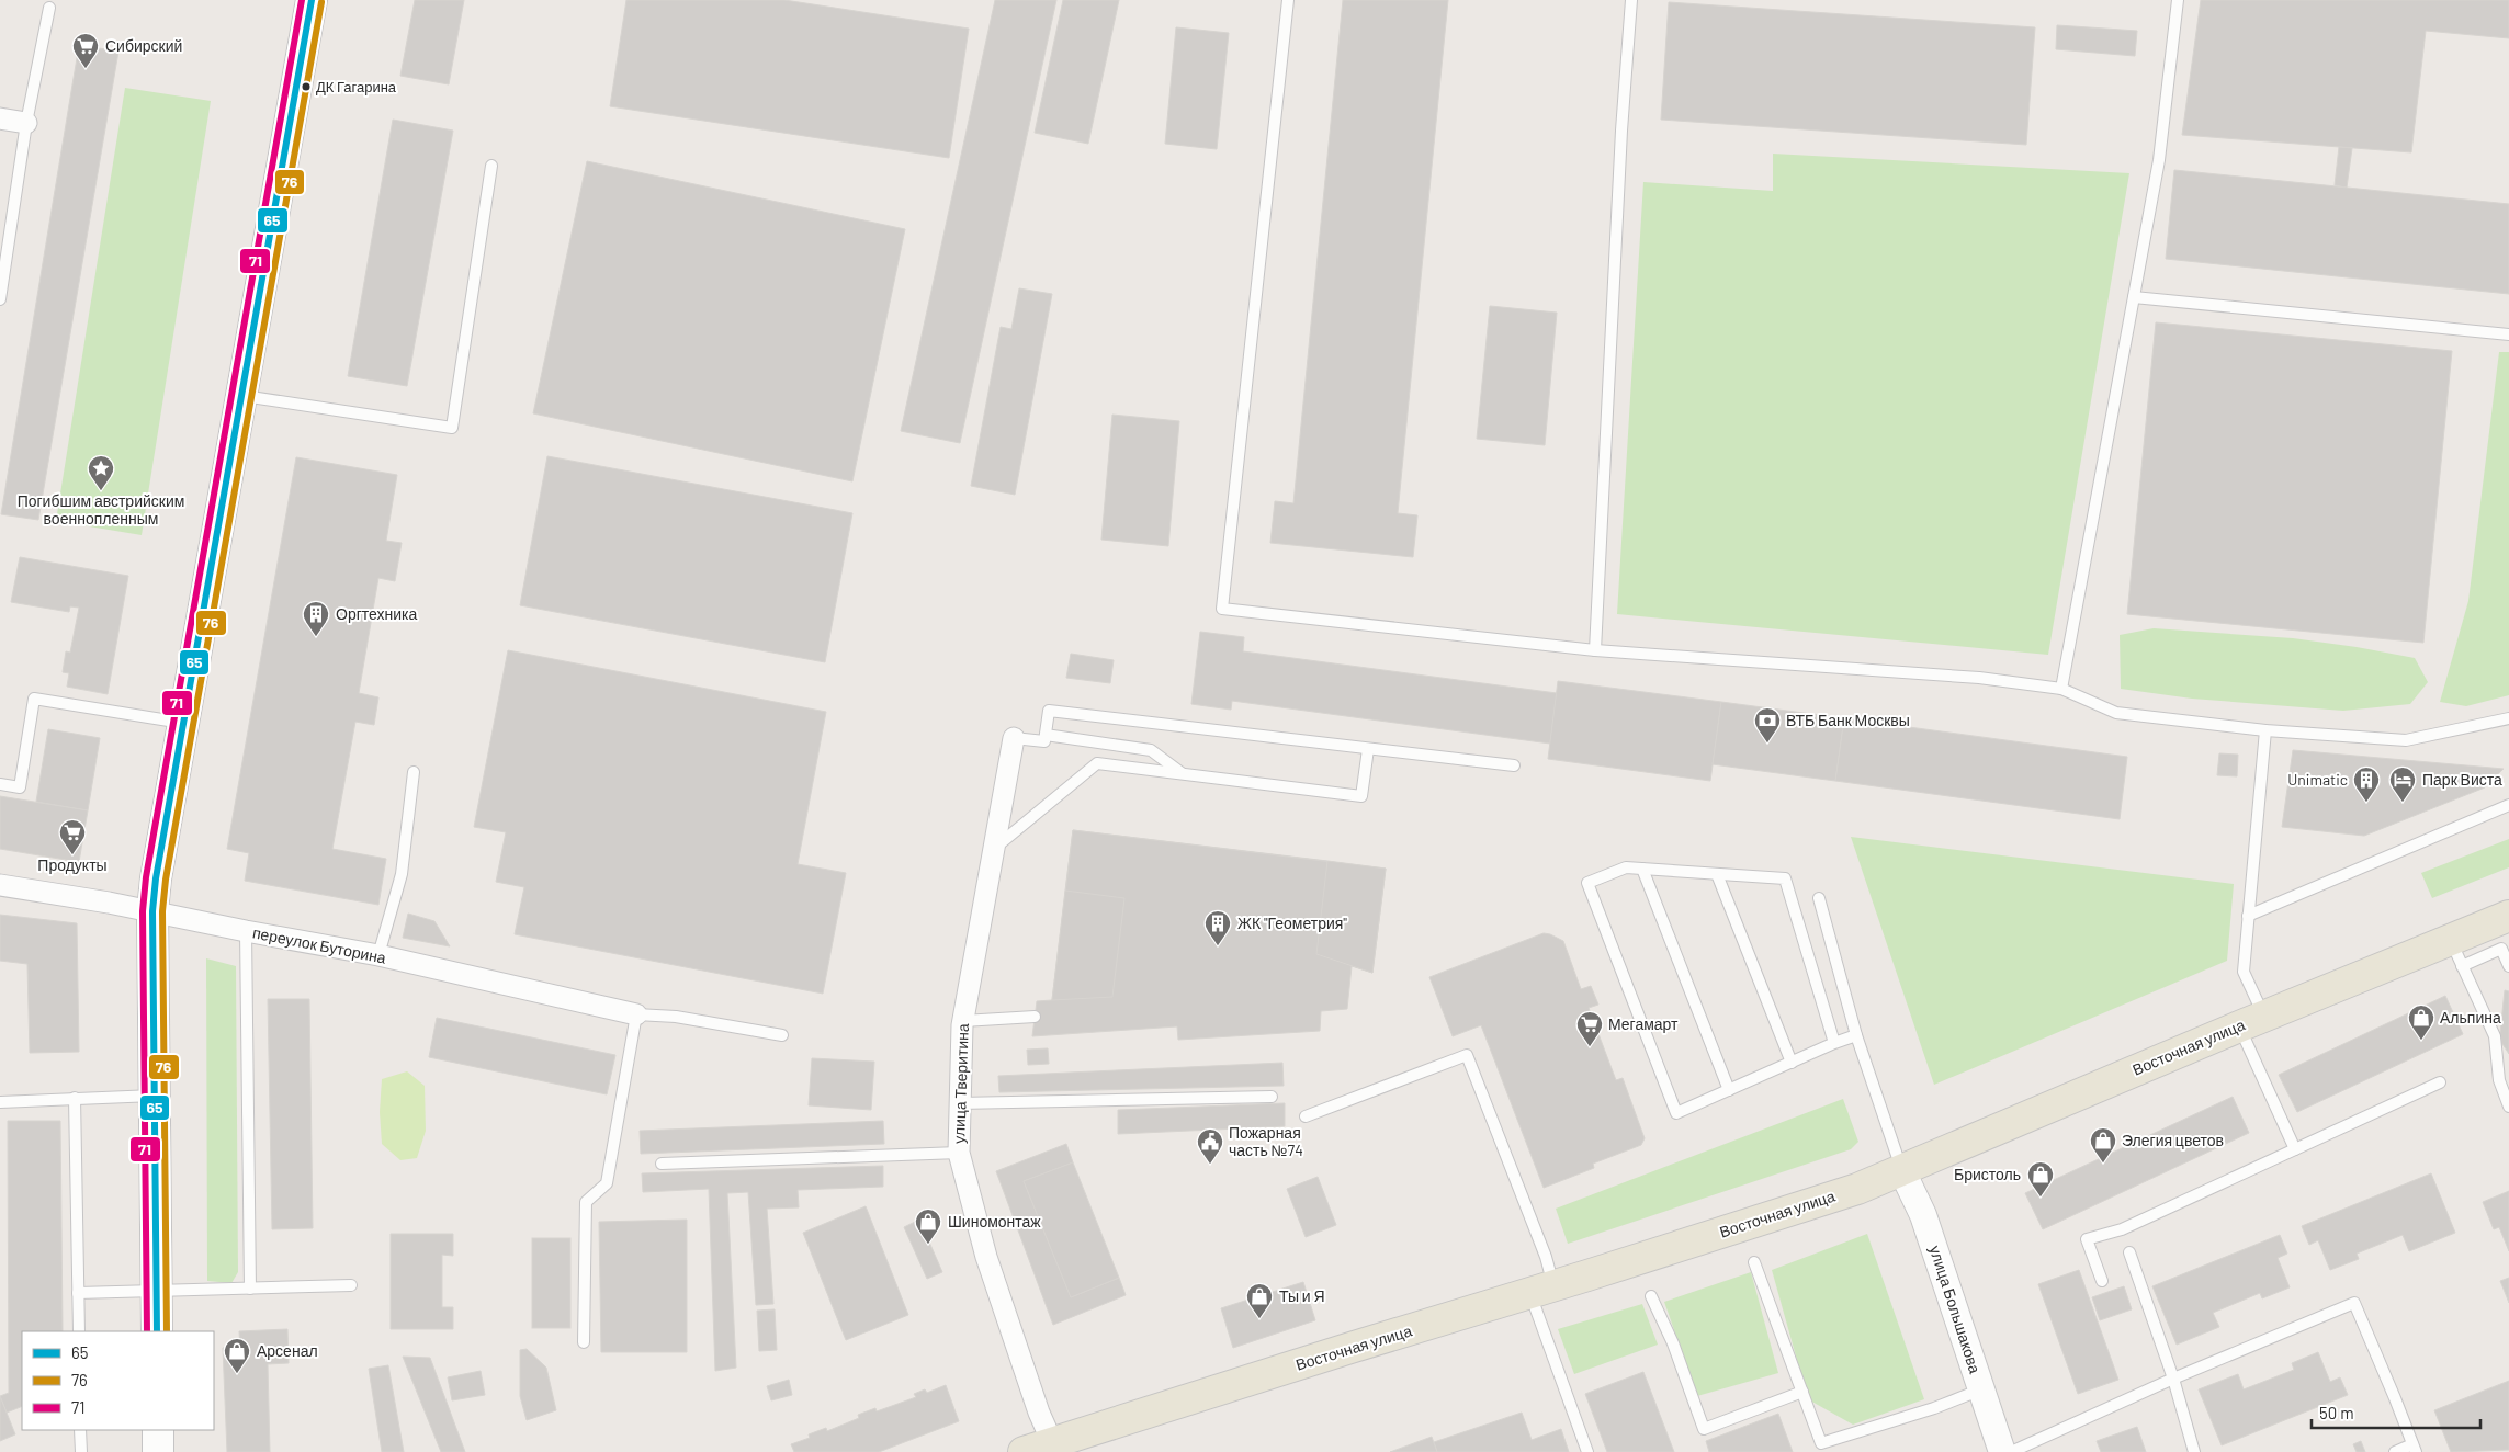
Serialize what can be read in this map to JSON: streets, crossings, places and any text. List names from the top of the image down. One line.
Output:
{"streets":{"main road":["Восточная улица"],"street":["переулок Буторина","улица Тверитина","улица Большакова"]},"crossings":[["Восточная улица","улица Тверитина"],["Восточная улица","улица Большакова"]],"places":{"supermarket":["Сибирский","Продукты","Мегамарт"],"other":["ДК Гагарина"],"place":["Погибшим австрийским военнопленным"],"building":["Оргтехника","Unimatic","ЖК \"Геометрия\""],"bank":["ВТБ Банк Москвы"],"hotel":["Парк Виста"],"shop":["Альпина","Элегия цветов","Бристоль","Шиномонтаж","Ты и Я","Арсенал"],"public building":["Пожарная часть №74"]},"lines":["transit line 65","transit line 71","transit line 76"],"legend":["65","76","71"],"scale_bar":"50 m"}
